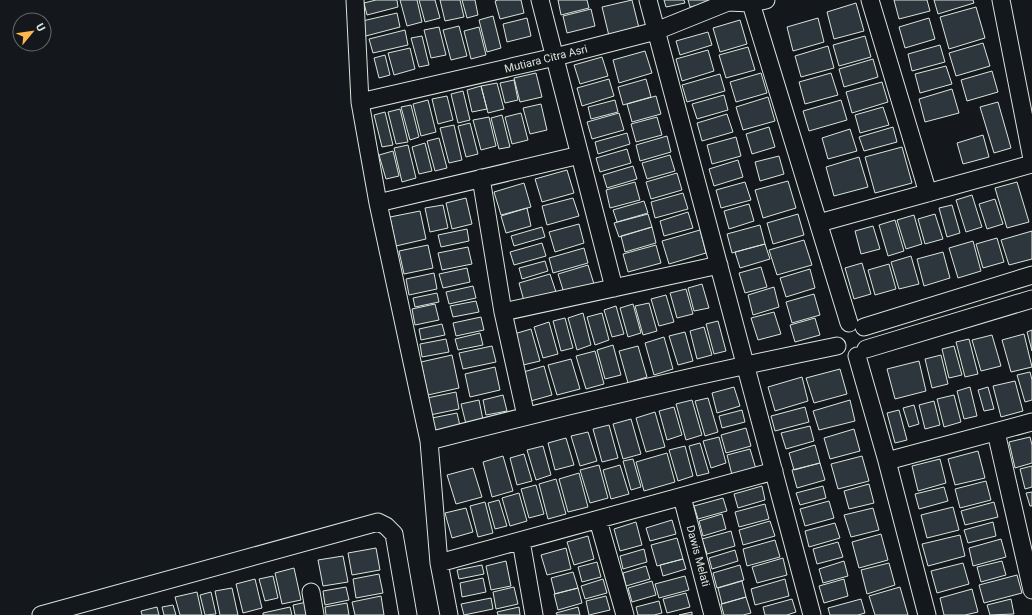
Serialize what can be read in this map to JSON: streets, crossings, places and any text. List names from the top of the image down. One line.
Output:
{"streets":{"street":["Mutiara Citra Asri","Dawis Melati"]},"north":"top right"}
